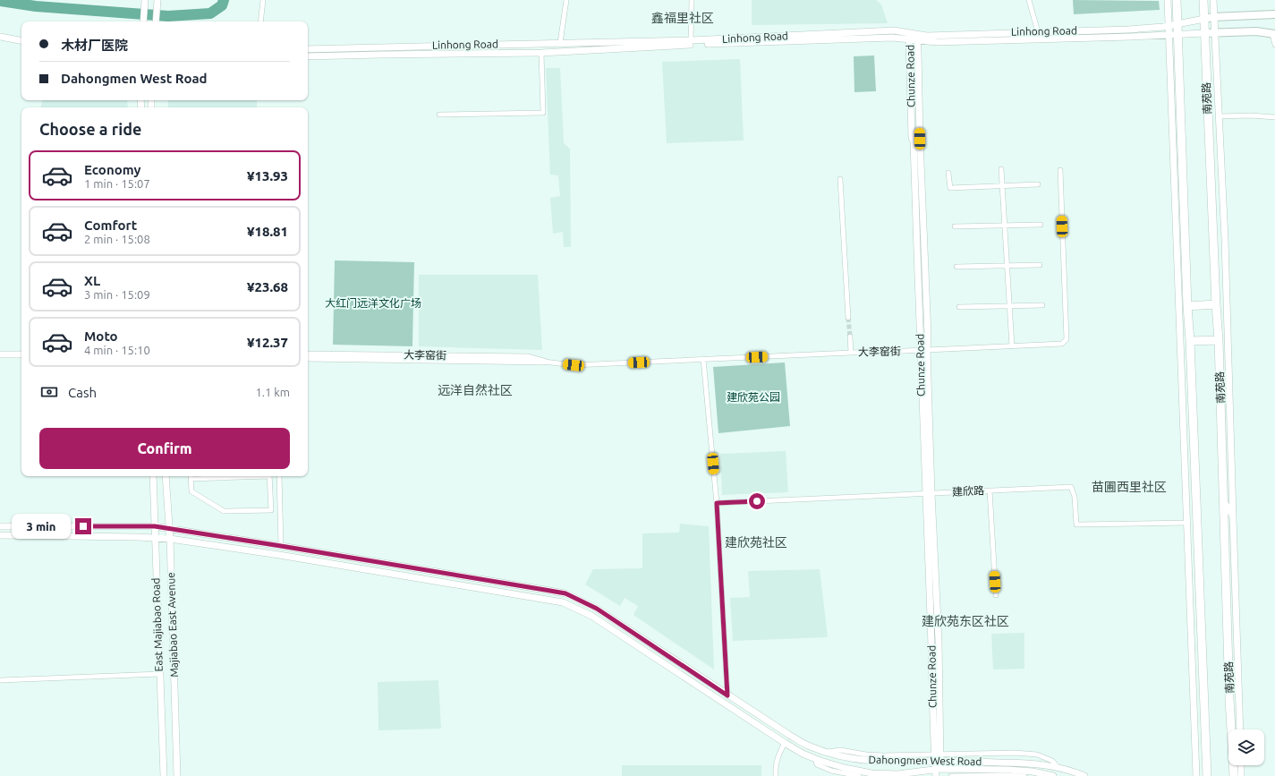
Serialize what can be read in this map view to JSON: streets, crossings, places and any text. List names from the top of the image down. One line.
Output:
{"streets":{"highway":["南苑路"],"main road":["Linhong Road","Chunze Road","大李窑街","East Majiabao Road","Majiabao East Avenue","Dahongmen West Road"],"street":["建欣路"]},"crossings":[["Linhong Road","Chunze Road"],["Linhong Road","南苑路"],["Chunze Road","大李窑街"],["Chunze Road","建欣路"],["Chunze Road","Dahongmen West Road"],["East Majiabao Road","Dahongmen West Road"],["Majiabao East Avenue","Dahongmen West Road"]],"districts":["鑫福里社区","远洋自然社区","苗圃西里社区","建欣苑社区","建欣苑东区社区"],"parks":["大红门远洋文化广场","建欣苑公园"],"page":{"banner":["木材厂医院","Dahongmen West Road"],"heading":"Choose a ride","list":[{"name":"Economy","note":"1 min · 15:07","value":"¥13.93"},{"name":"Comfort","note":"2 min · 15:08","value":"¥18.81"},{"name":"XL","note":"3 min · 15:09","value":"¥23.68"},{"name":"Moto","note":"4 min · 15:10","value":"¥12.37"}],"pay":["Cash","1.1 km"],"buttons":"Confirm","bubble":"3 min"}}
